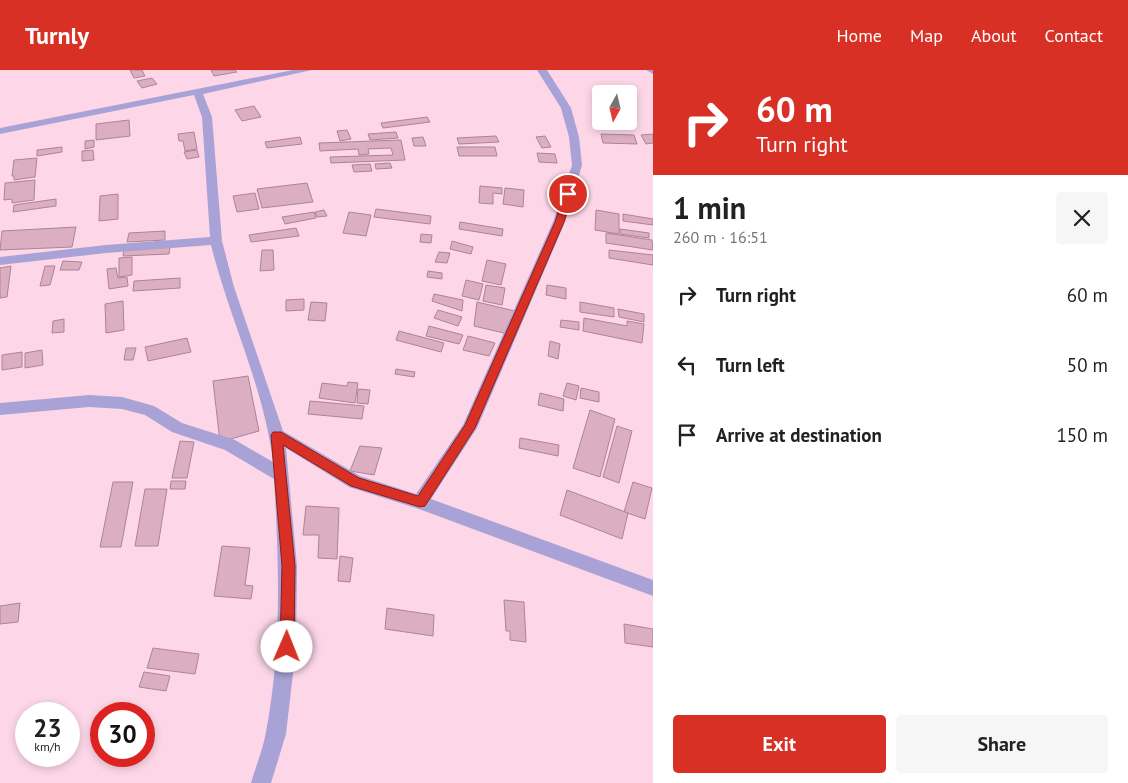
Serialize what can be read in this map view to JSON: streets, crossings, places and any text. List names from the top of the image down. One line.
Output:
{"north":"bottom","page":{"header":"Turnly","nav":["Home","Map","About","Contact"],"turn":["60 m","Turn right"],"heading":["1 min","260 m · 16:51"],"list":[{"name":"Turn right","value":"60 m"},{"name":"Turn left","value":"50 m"},{"name":"Arrive at destination","value":"150 m"}],"speed":"23 km/h","limit":"30","buttons":["Exit","Share"]}}
